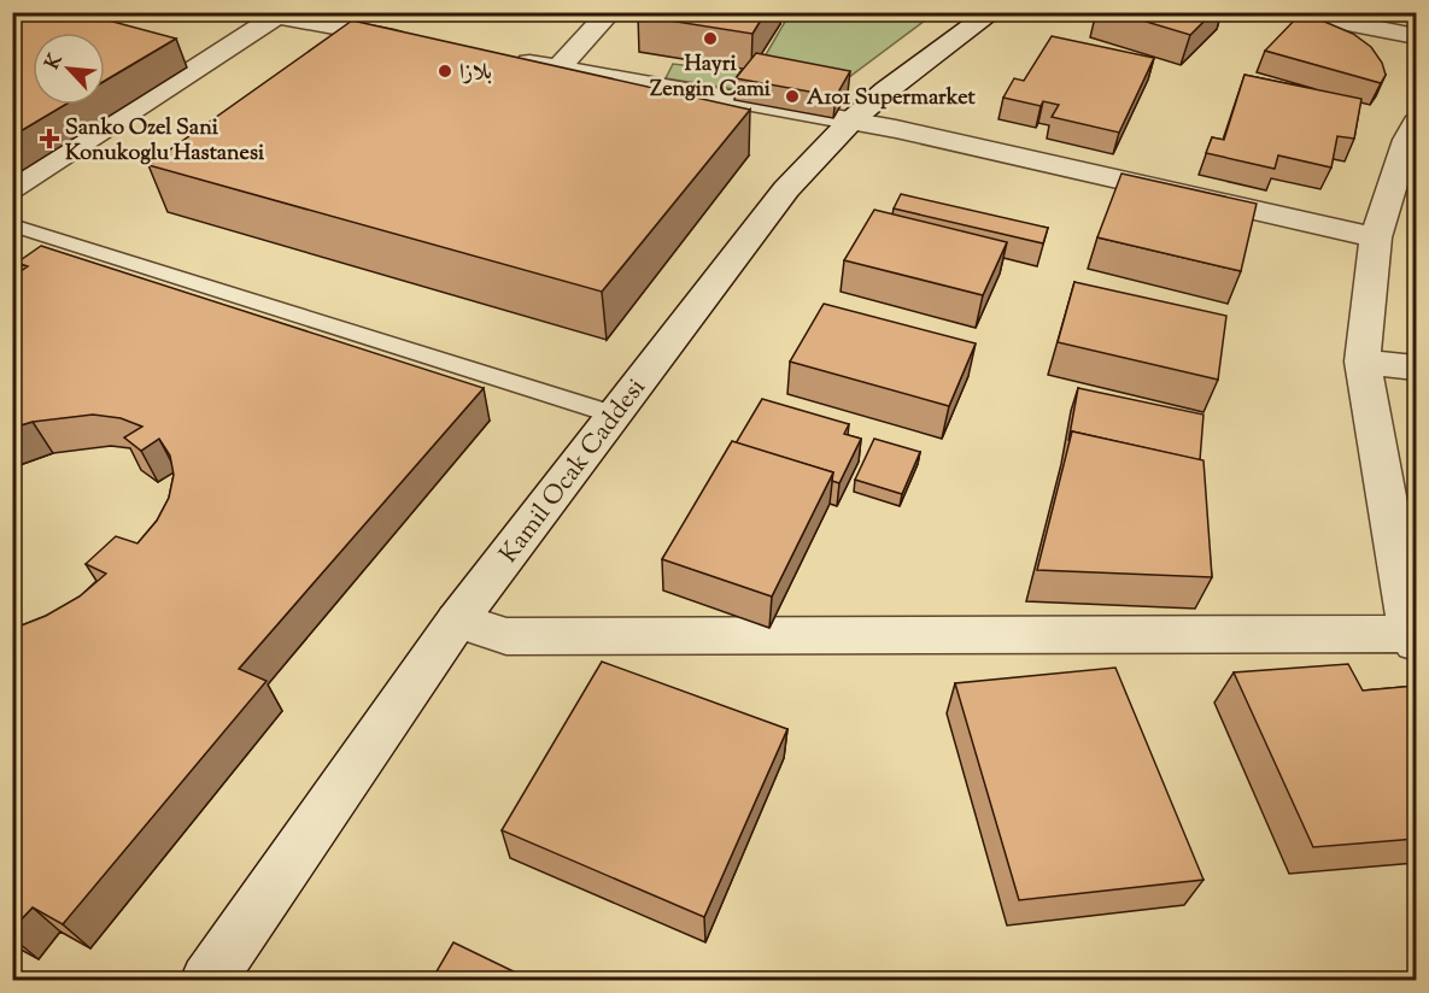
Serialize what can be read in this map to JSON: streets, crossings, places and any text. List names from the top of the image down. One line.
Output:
{"streets":{"street":["Kamil Ocak Caddesi"]},"places":{"other":["Hayri Zengin Cami","بلازا","A101 Supermarket"],"health":["Sanko Ozel Sani Konukoglu Hastanesi"]},"north":"top left"}
